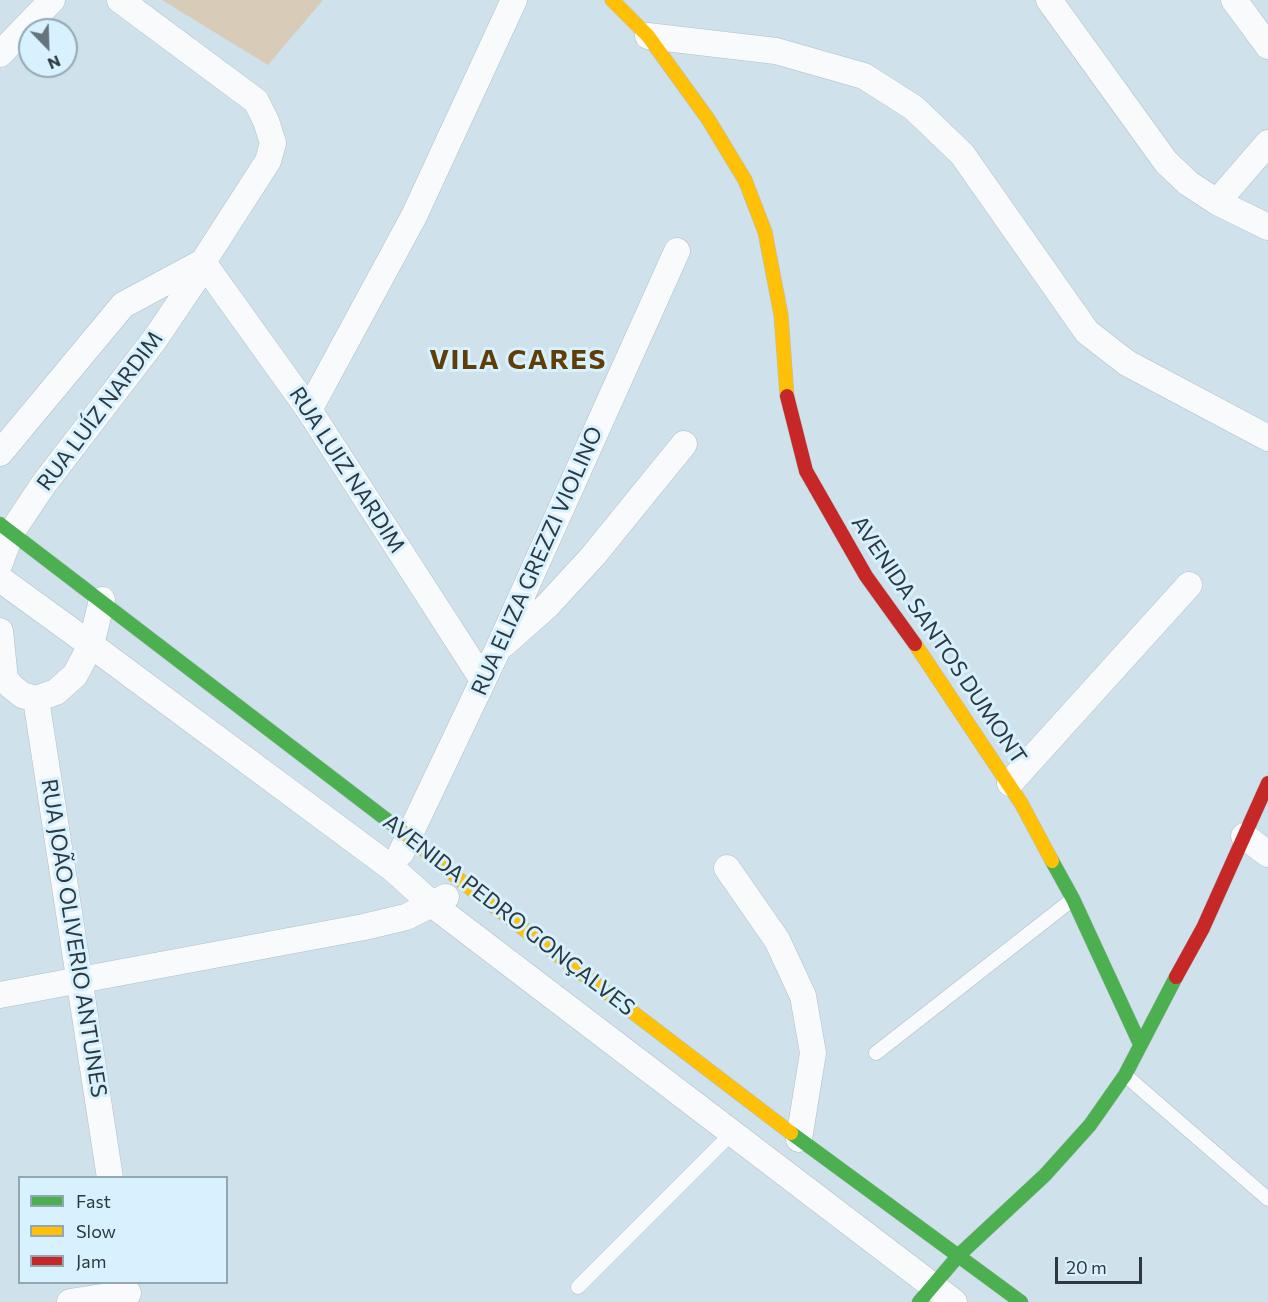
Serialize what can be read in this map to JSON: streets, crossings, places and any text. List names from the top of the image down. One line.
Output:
{"streets":{"street":["RUA LUÍZ NARDIM","RUA LUIZ NARDIM","RUA ELIZA GREZZI VIOLINO","AVENIDA SANTOS DUMONT","AVENIDA PEDRO GONÇALVES","RUA JOÃO OLIVERIO ANTUNES"]},"crossings":[["RUA LUÍZ NARDIM","RUA LUIZ NARDIM"],["RUA LUÍZ NARDIM","AVENIDA PEDRO GONÇALVES"],["RUA LUIZ NARDIM","RUA ELIZA GREZZI VIOLINO"],["RUA ELIZA GREZZI VIOLINO","AVENIDA PEDRO GONÇALVES"]],"districts":["VILA CARES"],"legend":["Fast","Slow","Jam"],"scale_bar":"20 m","north":"bottom right"}
